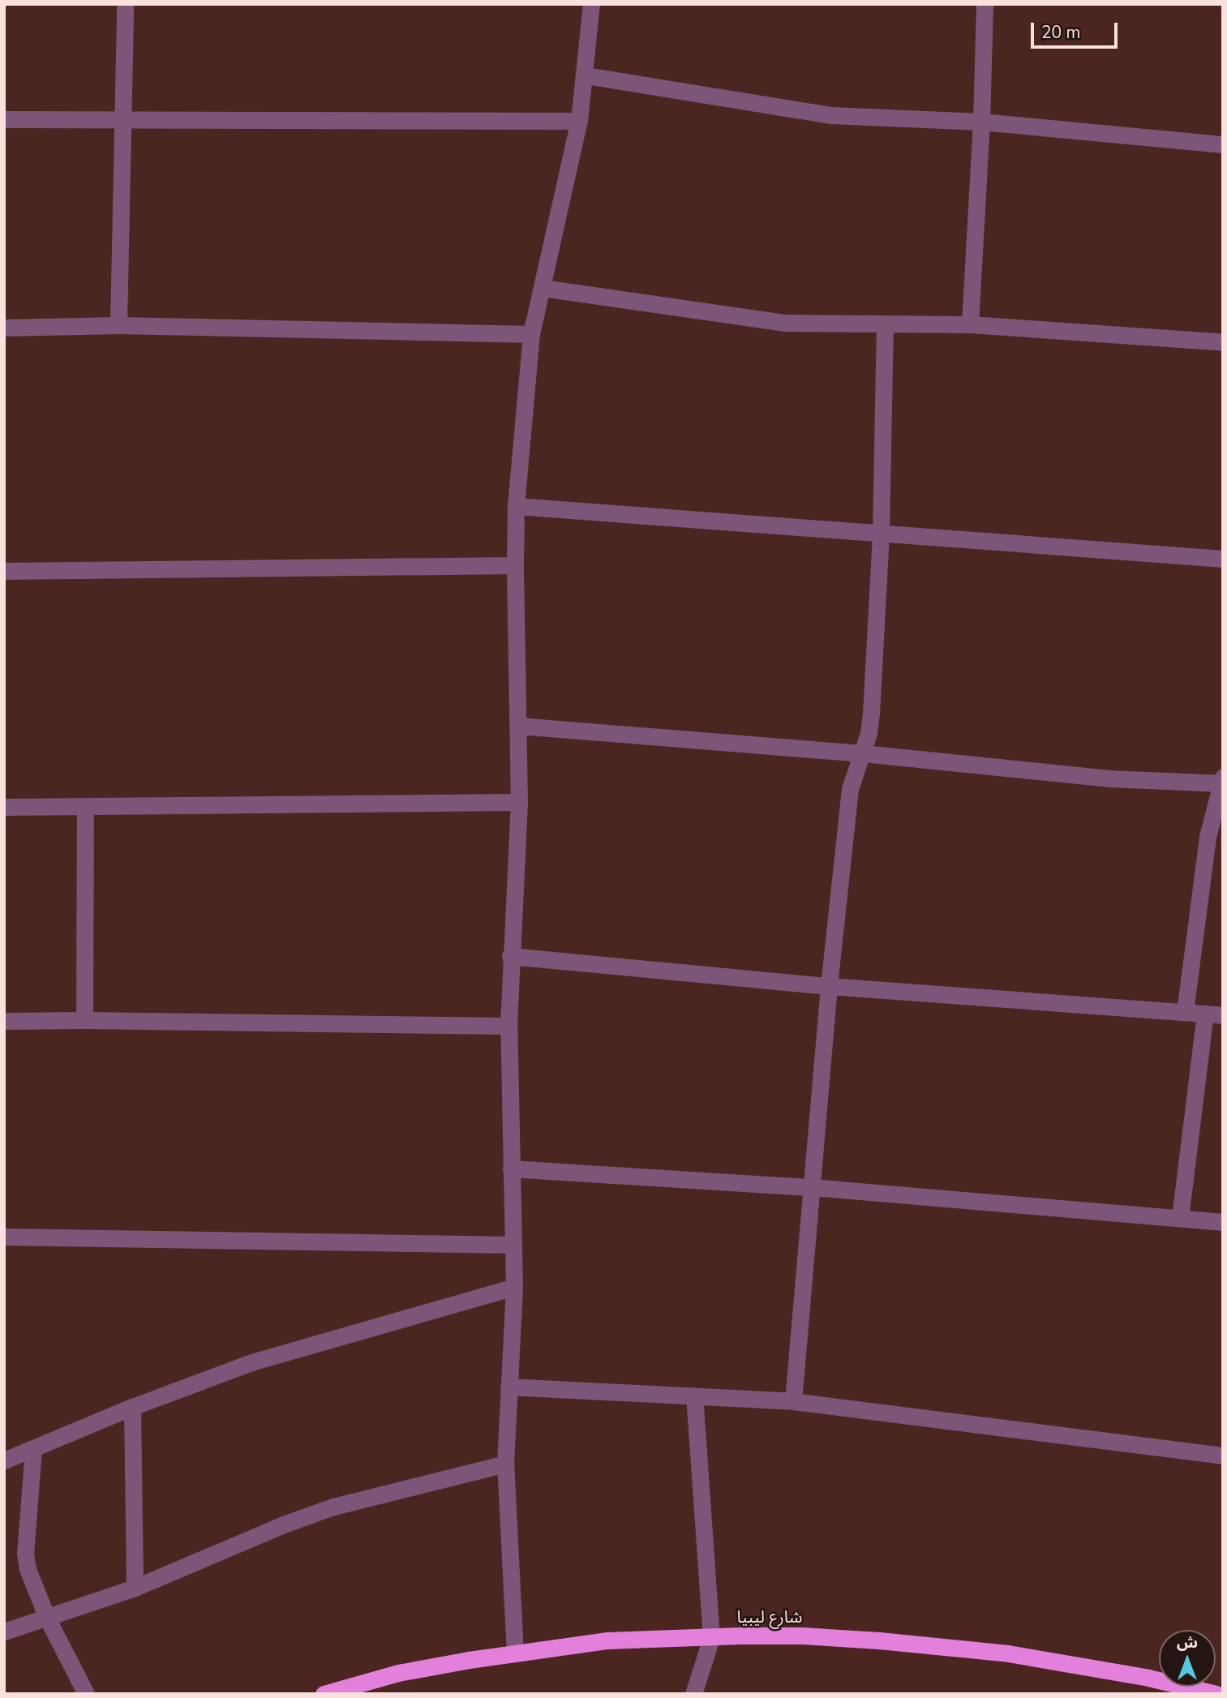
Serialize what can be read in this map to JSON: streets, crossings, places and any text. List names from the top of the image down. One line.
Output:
{"streets":{"highway":["شارع ليبيا"]},"scale_bar":"20 m","north":"top"}
